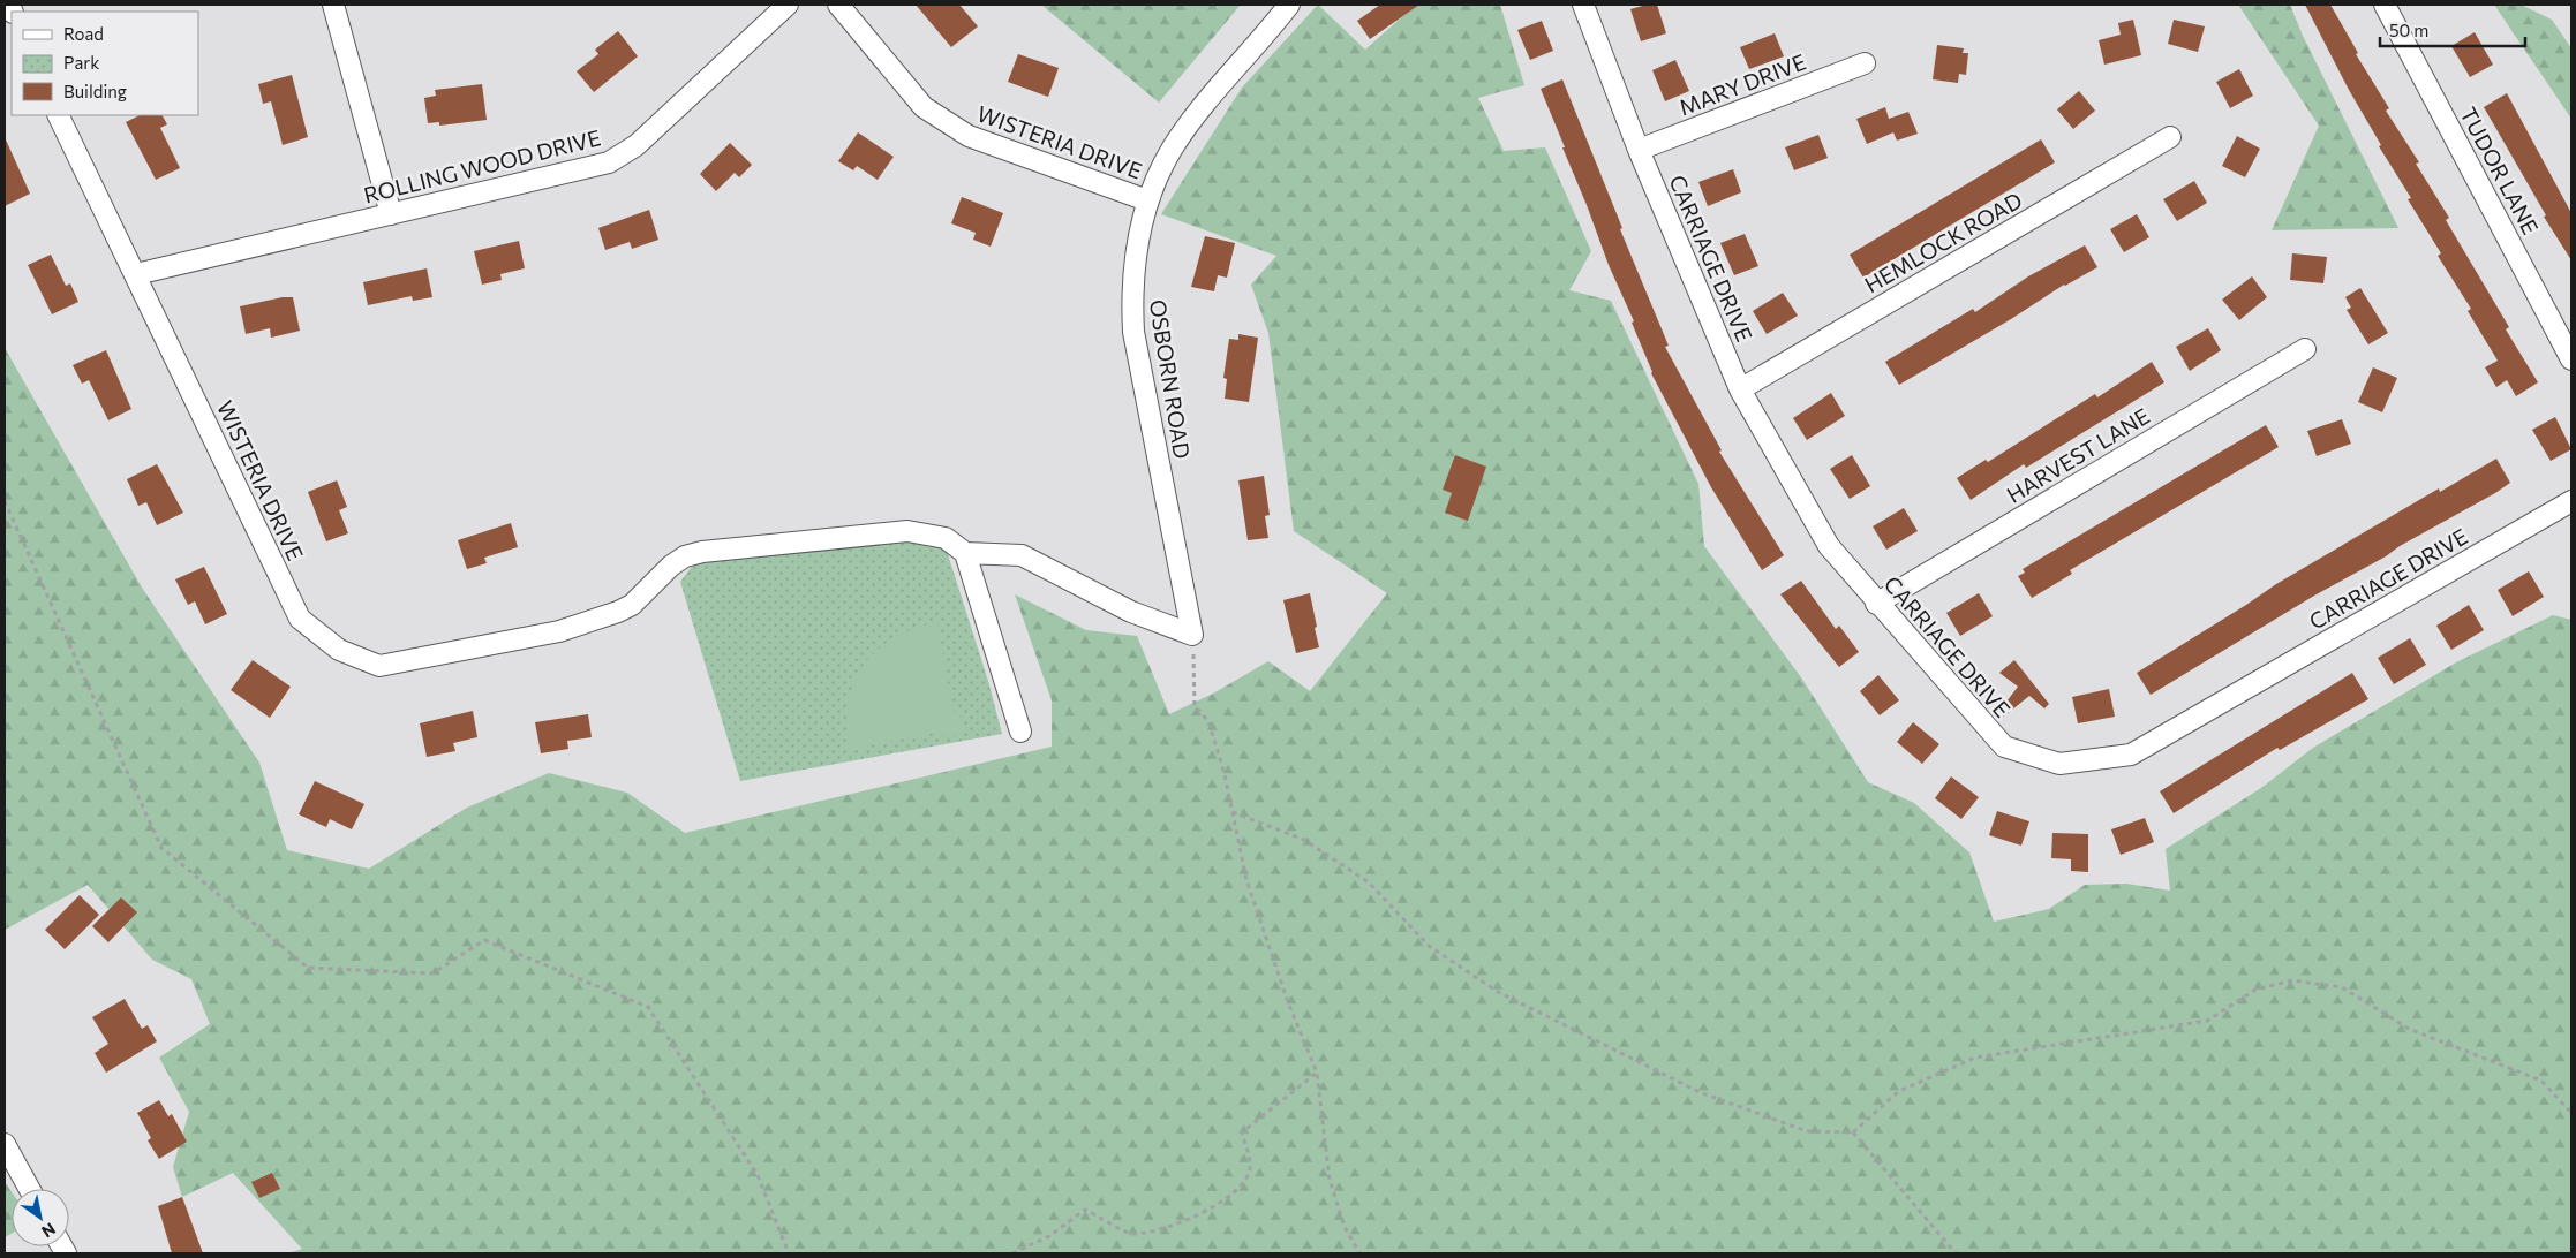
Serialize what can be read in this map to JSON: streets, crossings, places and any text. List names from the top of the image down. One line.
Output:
{"streets":{"street":["MARY DRIVE","WISTERIA DRIVE","ROLLING WOOD DRIVE","TUDOR LANE","HEMLOCK ROAD","CARRIAGE DRIVE","OSBORN ROAD","HARVEST LANE"]},"crossings":[["MARY DRIVE","CARRIAGE DRIVE"],["WISTERIA DRIVE","ROLLING WOOD DRIVE"],["WISTERIA DRIVE","OSBORN ROAD"],["HEMLOCK ROAD","CARRIAGE DRIVE"],["CARRIAGE DRIVE","HARVEST LANE"]],"legend":["Road","Park","Building"],"scale_bar":"50 m","north":"bottom right"}
